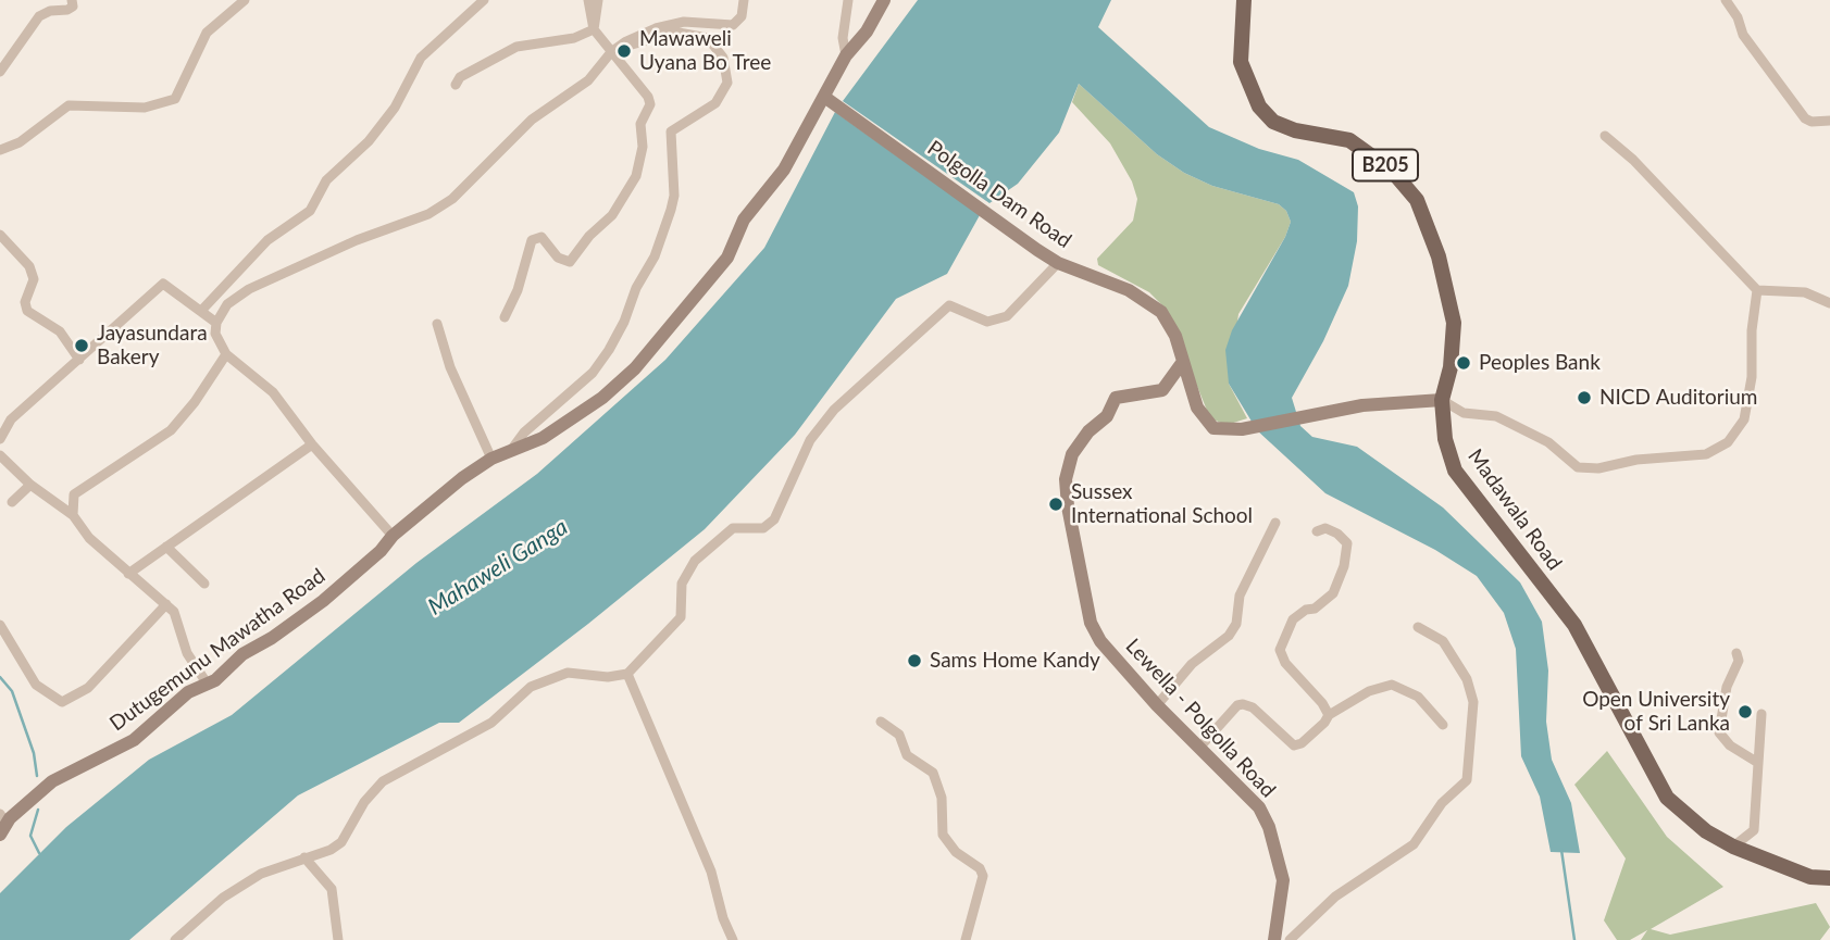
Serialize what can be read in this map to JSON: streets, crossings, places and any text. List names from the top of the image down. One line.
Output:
{"streets":{"main road":["B205","Madawala Road"],"street":["Polgolla Dam Road","Dutugemunu Mawatha Road","Lewella - Polgolla Road"]},"crossings":[["Polgolla Dam Road","Madawala Road"],["Polgolla Dam Road","Dutugemunu Mawatha Road"],["Polgolla Dam Road","Lewella - Polgolla Road"]],"water":["Mahaweli Ganga"],"places":["Mawaweli Uyana Bo Tree","Jayasundara Bakery","Peoples Bank","NICD Auditorium","Sussex International School","Sams Home Kandy","Open University of Sri Lanka"]}
